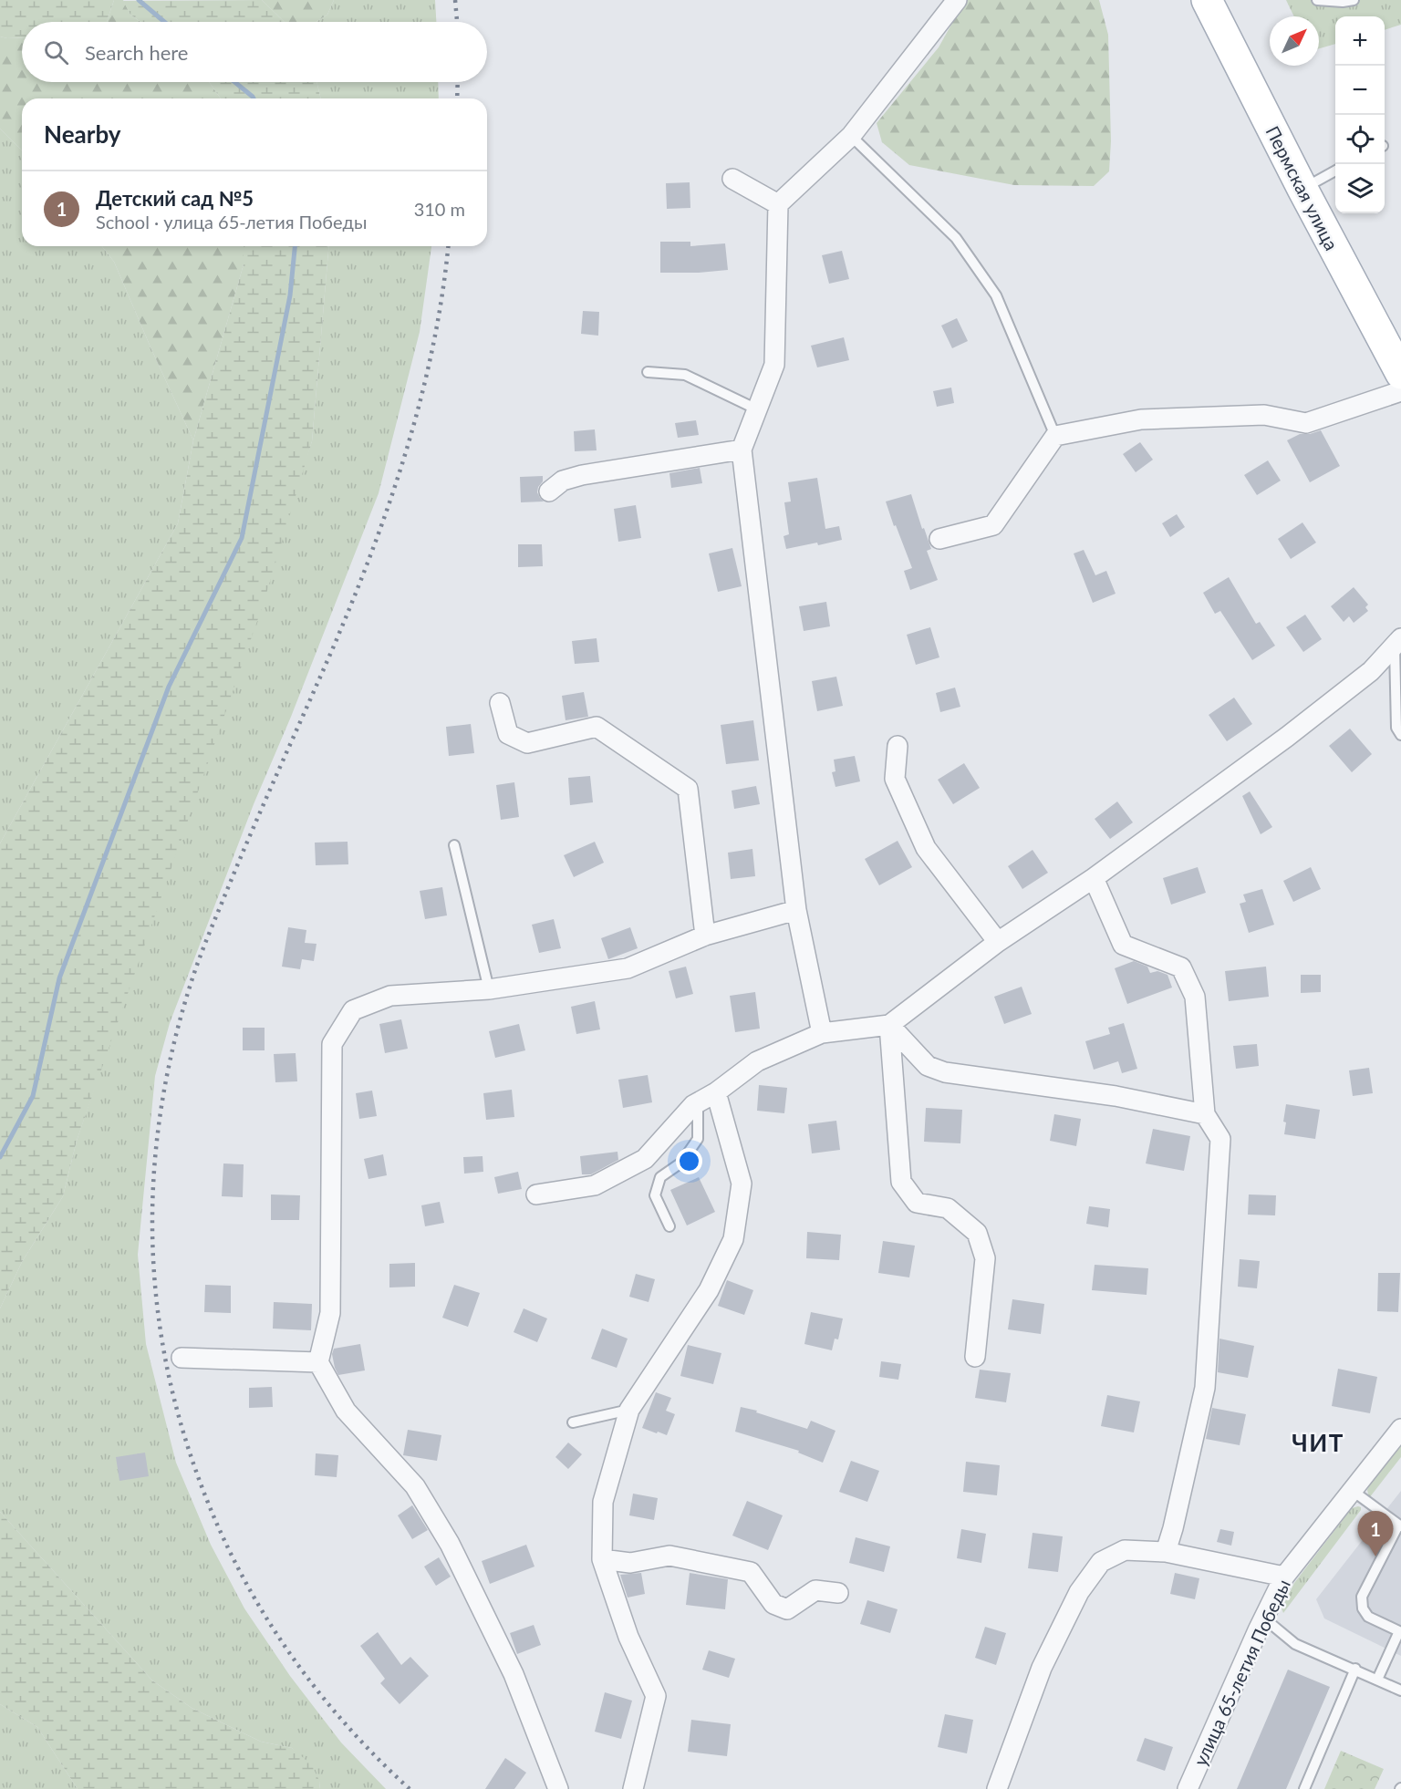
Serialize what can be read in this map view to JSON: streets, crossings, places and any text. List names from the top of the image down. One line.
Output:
{"streets":{"main road":["Пермская улица"],"street":["улица 65-летия Победы"]},"districts":["ЧИТ"],"north":"top right","page":{"map_buttons":["+","−"],"search":"Search here","heading":"Nearby","list":[{"mark":"1","name":"Детский сад №5","note":"School · улица 65-летия Победы","value":"310 m"}],"pins":"1"}}
